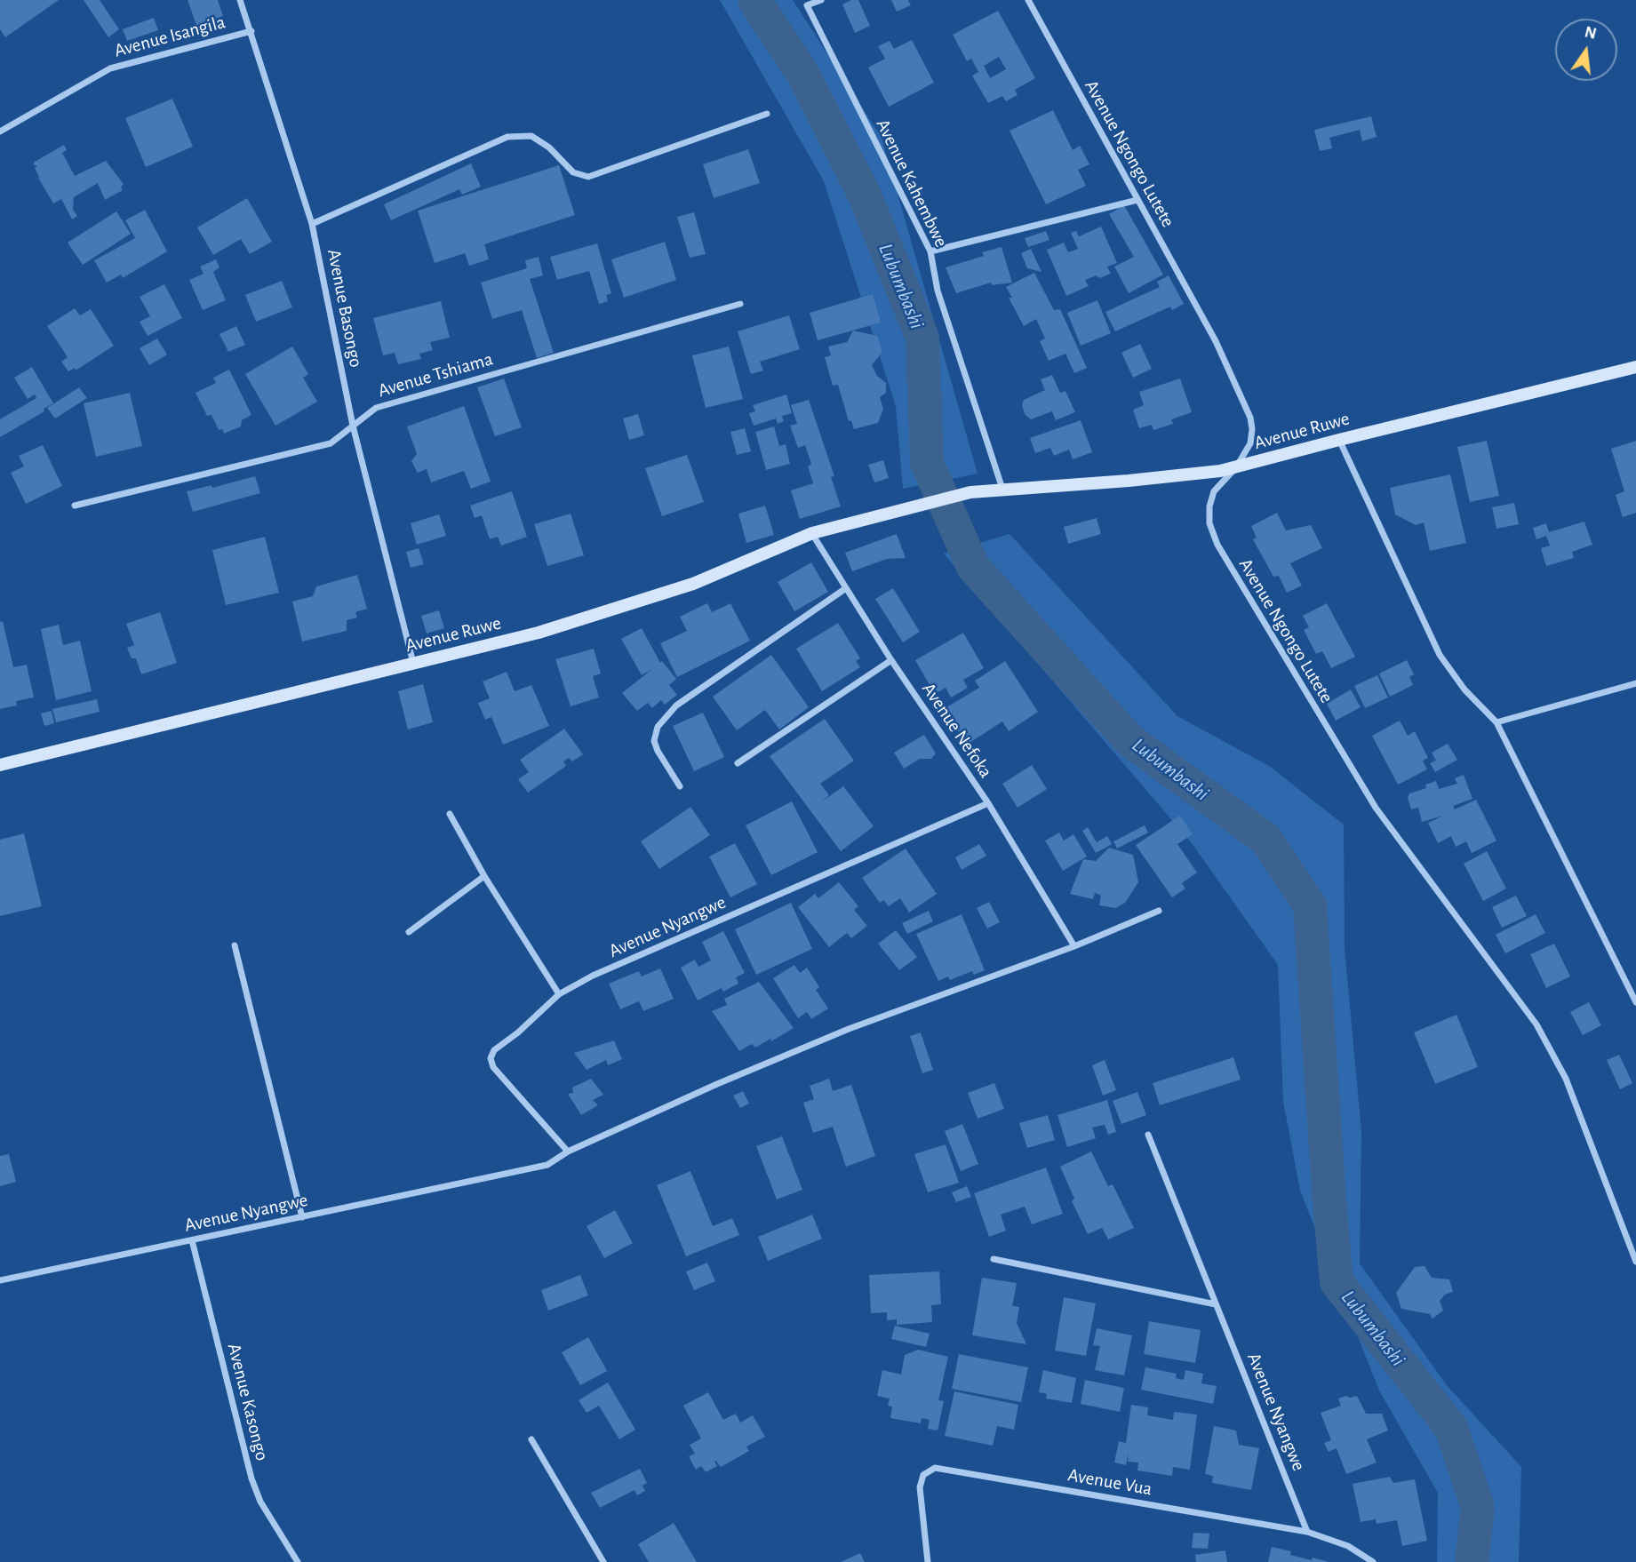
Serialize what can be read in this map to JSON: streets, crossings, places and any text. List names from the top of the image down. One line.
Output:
{"streets":{"street":["Avenue Isangila","Avenue Ngongo Lutete","Avenue Kahembwe","Avenue Basongo","Avenue Tshiama","Avenue Ruwe","Avenue Nefoka","Avenue Nyangwe","Avenue Kasongo","Avenue Vua"]},"crossings":[["Avenue Isangila","Avenue Basongo"],["Avenue Ngongo Lutete","Avenue Ruwe"],["Avenue Kahembwe","Avenue Ruwe"],["Avenue Basongo","Avenue Tshiama"],["Avenue Basongo","Avenue Ruwe"],["Avenue Ruwe","Avenue Nefoka"],["Avenue Nefoka","Avenue Nyangwe"],["Avenue Nyangwe","Avenue Kasongo"],["Avenue Nyangwe","Avenue Vua"]],"water":["Lubumbashi"],"north":"top"}
